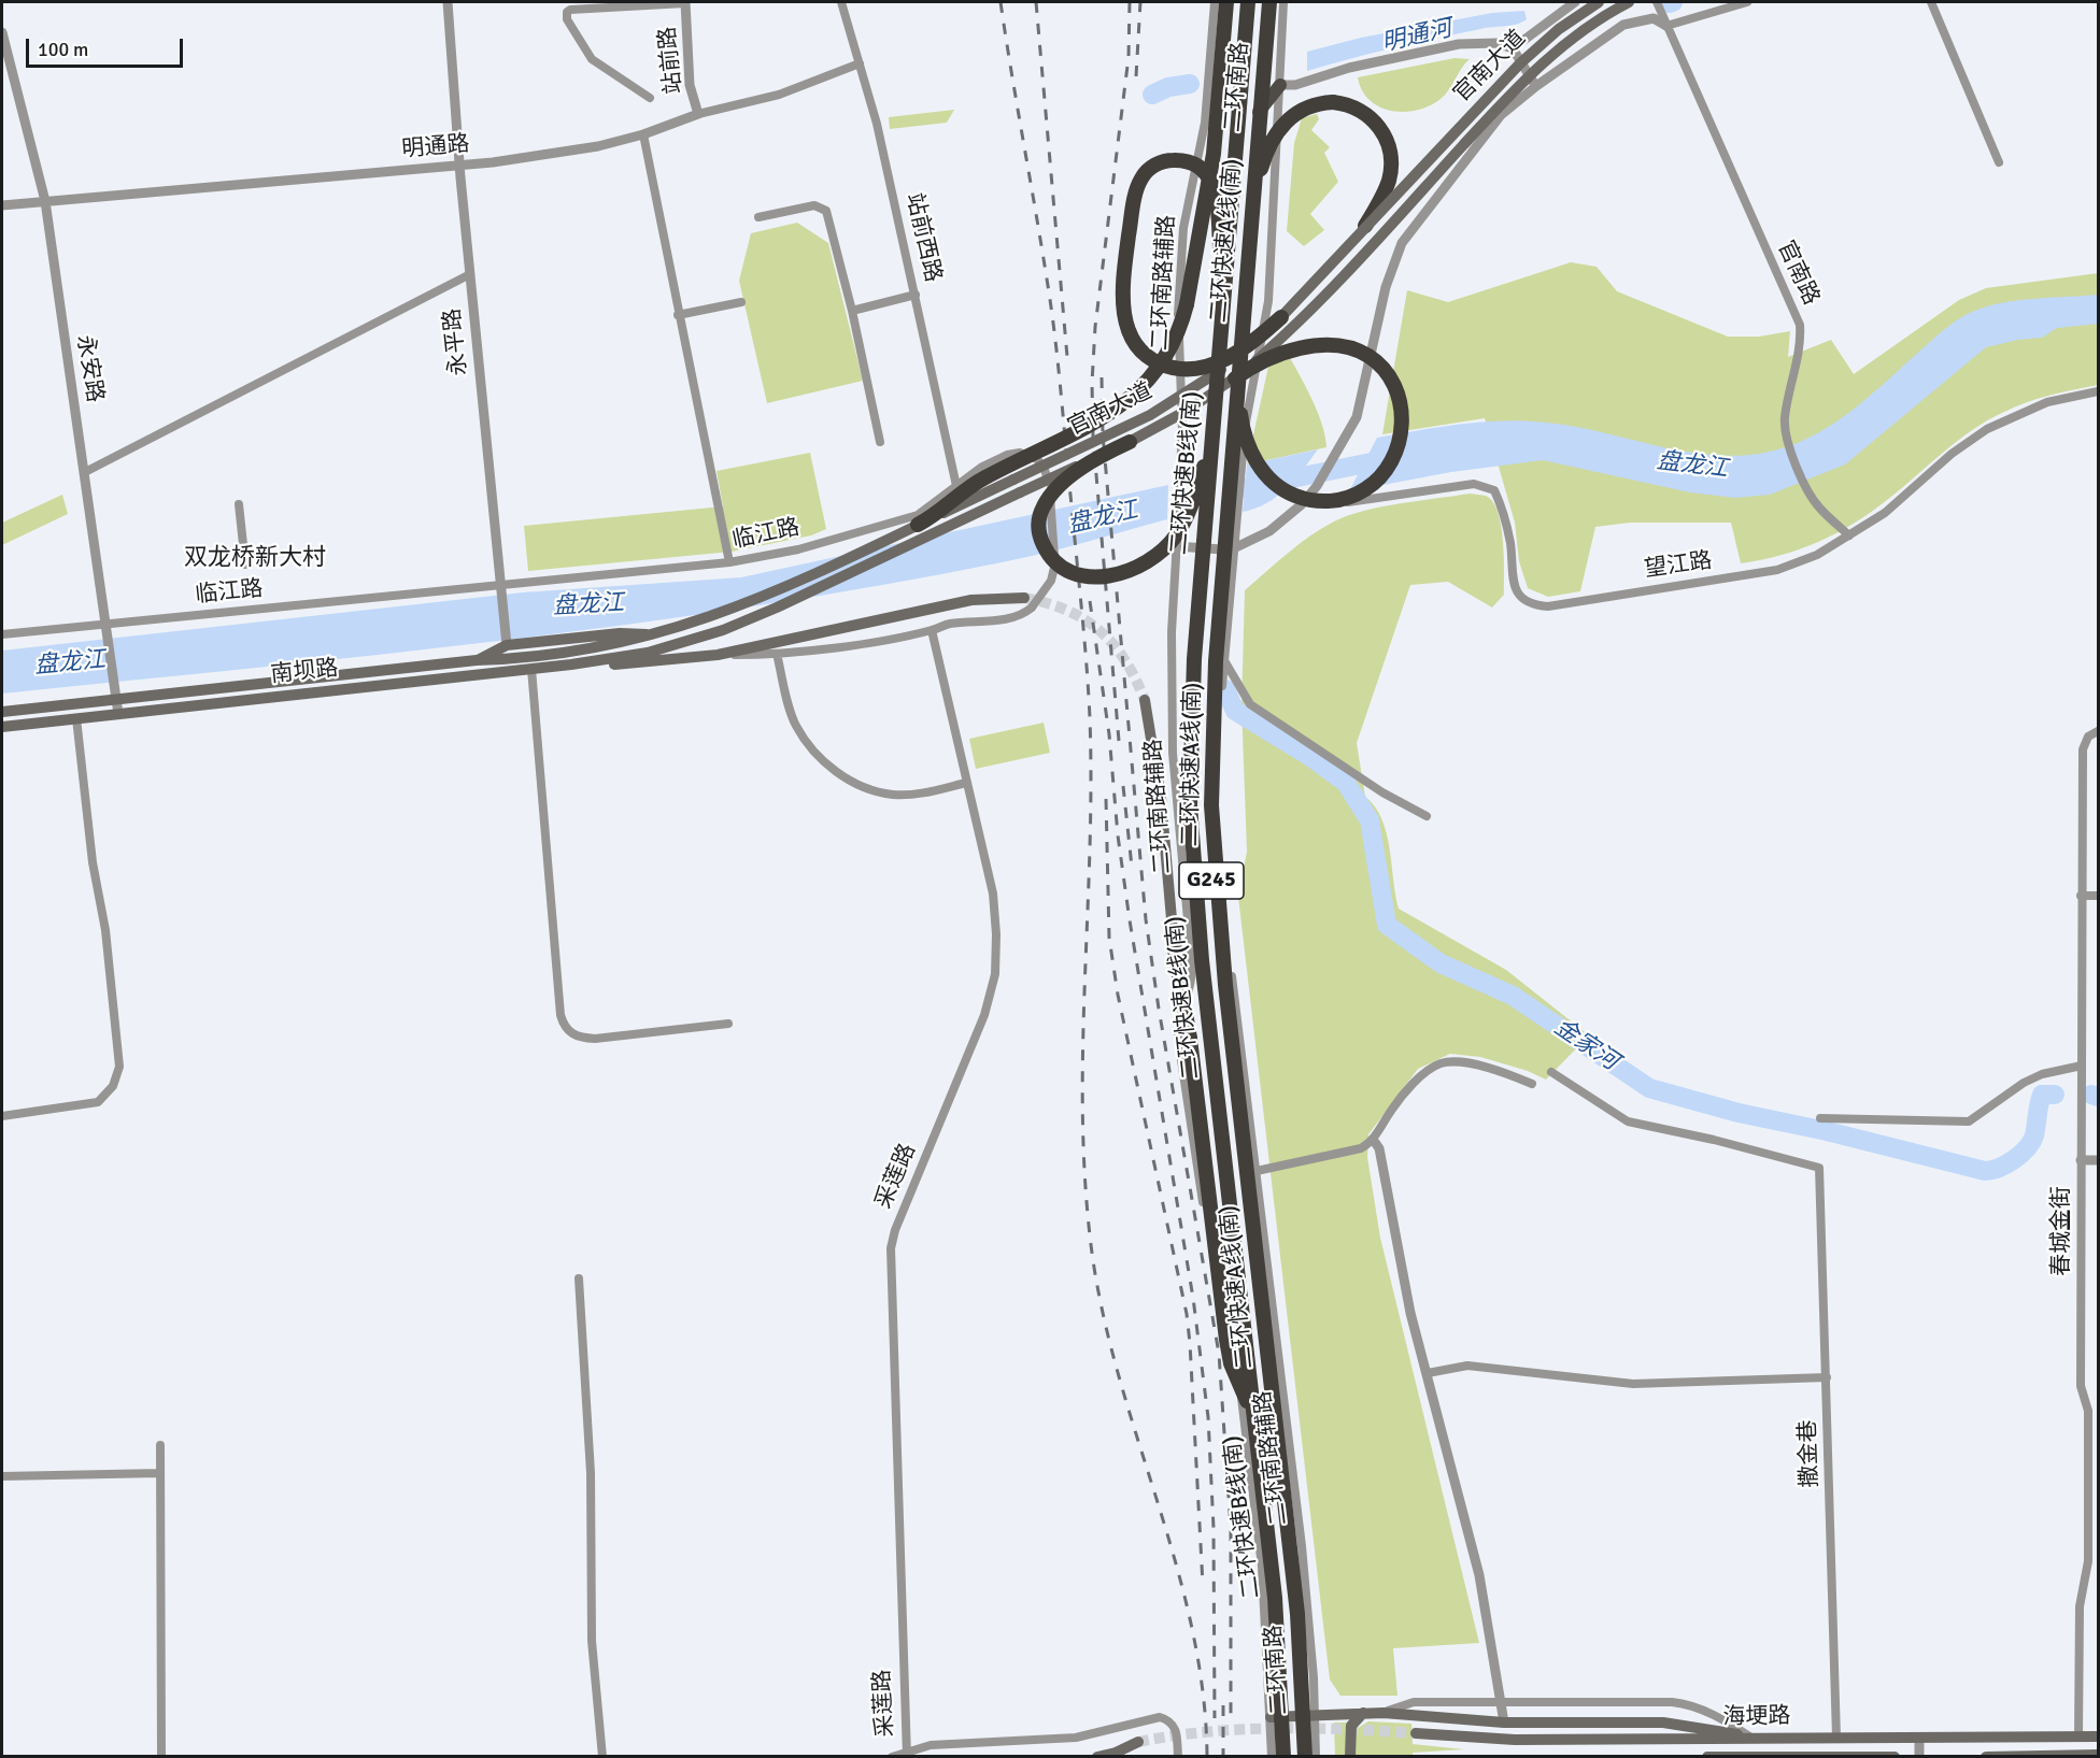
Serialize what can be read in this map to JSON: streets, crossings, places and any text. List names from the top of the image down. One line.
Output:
{"streets":{"highway":["二环快速A线(南)","二环快速B线(南)"],"main road":["官南大道","二环南路","南坝路","G245","海埂路"],"street":["站前路","明通路","站前西路","官南路","二环南路辅路","永平路","永安路","临江路","望江路","采莲路","春城金街","撒金巷"]},"crossings":[["站前路","明通路"],["官南大道","二环快速B线(南)"],["官南大道","南坝路"],["二环南路","二环快速A线(南)"],["二环南路","二环南路辅路"],["二环南路","二环快速B线(南)"],["明通路","站前西路"],["明通路","永平路"],["明通路","永安路"],["站前西路","临江路"],["官南路","望江路"],["永平路","临江路"],["永安路","临江路"],["永安路","南坝路"],["春城金街","海埂路"],["撒金巷","海埂路"]],"districts":["双龙桥新大村"],"water":["明通河","盘龙江","金家河"],"scale_bar":"100 m"}
